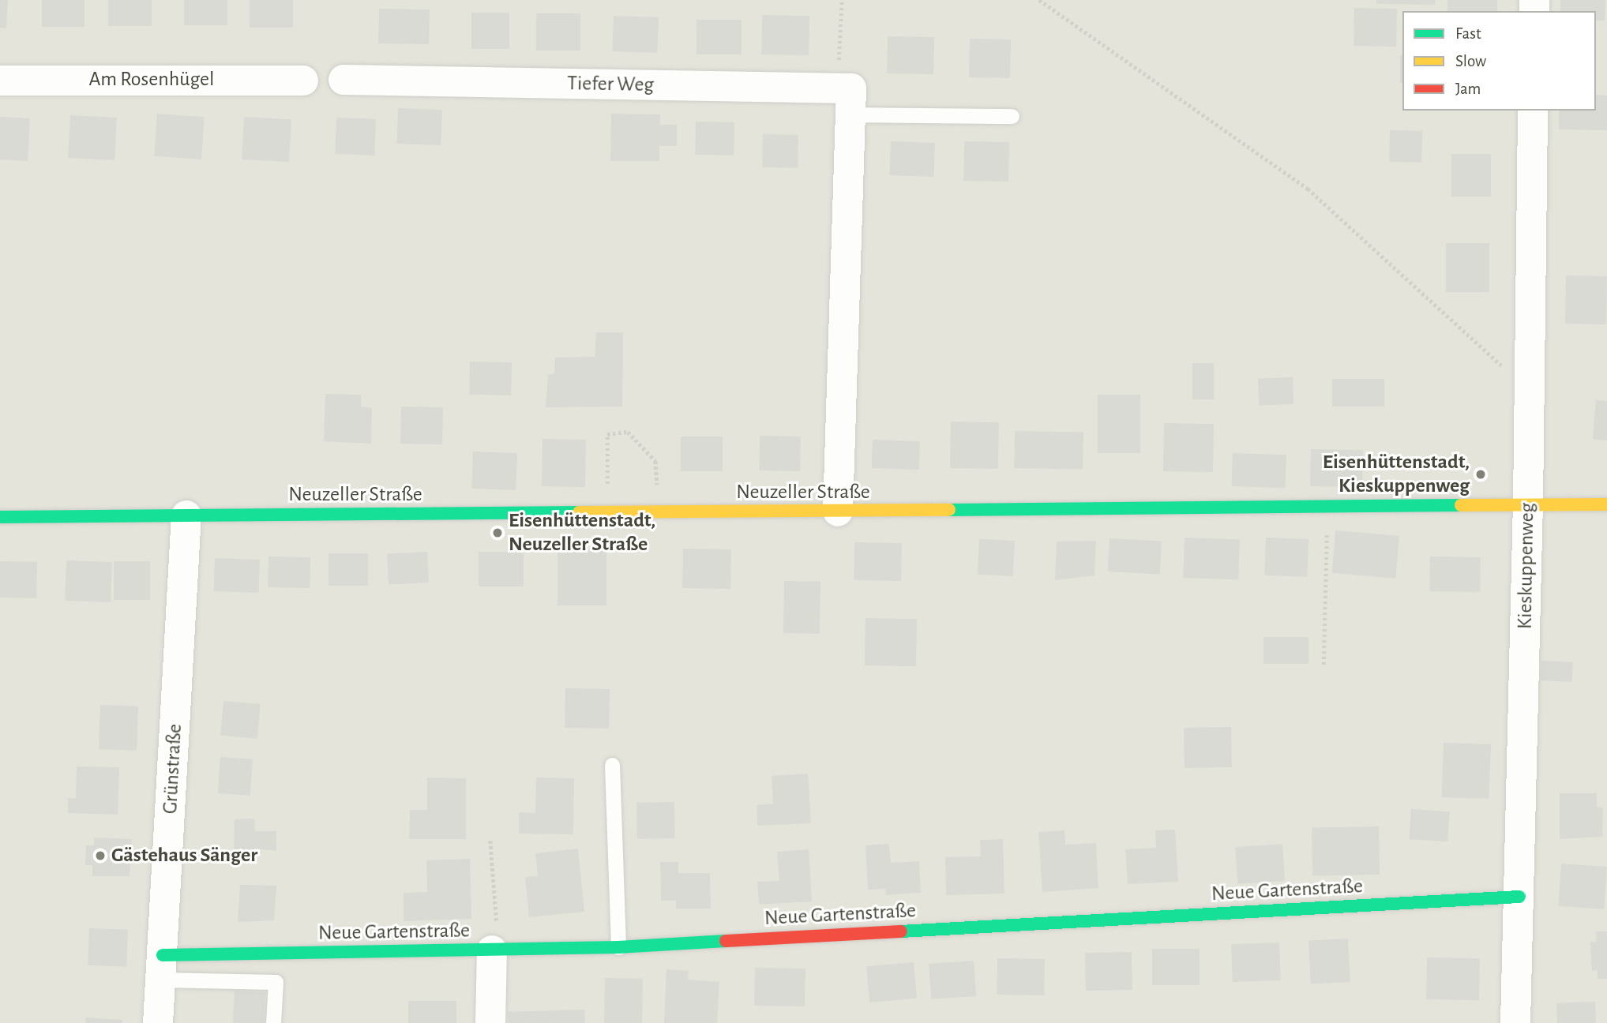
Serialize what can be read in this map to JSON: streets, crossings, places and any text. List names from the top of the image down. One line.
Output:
{"streets":{"main road":["Neuzeller Straße","Neue Gartenstraße"],"street":["Am Rosenhügel","Tiefer Weg","Kieskuppenweg","Grünstraße"]},"crossings":[["Neuzeller Straße","Kieskuppenweg"],["Neuzeller Straße","Grünstraße"],["Kieskuppenweg","Neue Gartenstraße"],["Grünstraße","Neue Gartenstraße"]],"places":["Eisenhüttenstadt, Kieskuppenweg","Eisenhüttenstadt, Neuzeller Straße","Gästehaus Sänger"],"legend":["Fast","Slow","Jam"]}
